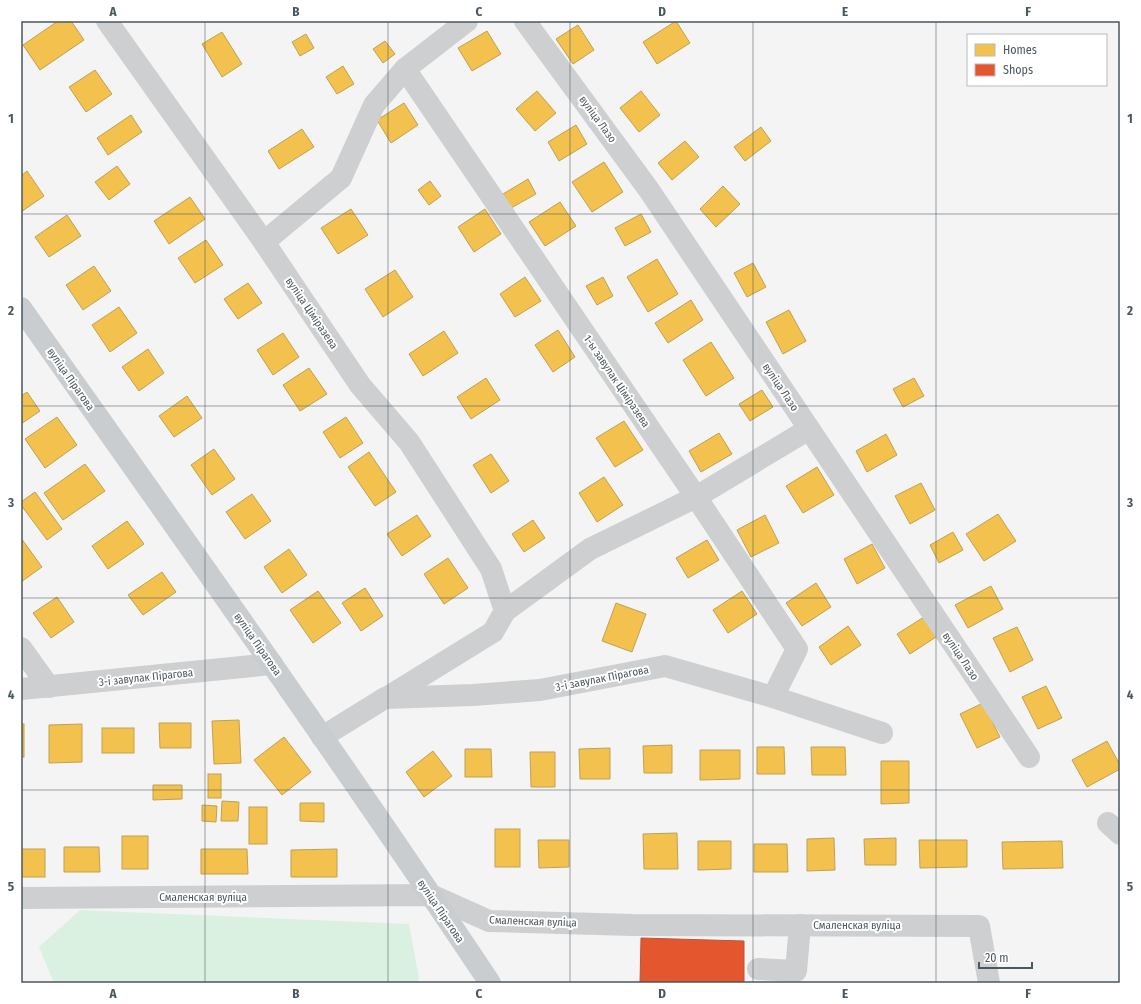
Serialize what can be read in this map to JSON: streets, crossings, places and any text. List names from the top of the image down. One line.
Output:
{"streets":{"main road":["вуліца Пірагова"],"street":["вуліца Лазо","вуліца Ціміразева","1-ы завулак Ціміразева","3-і завулак Пірагова","Смаленская вуліца"]},"crossings":[["вуліца Пірагова","3-і завулак Пірагова"],["вуліца Пірагова","Смаленская вуліца"],["1-ы завулак Ціміразева","3-і завулак Пірагова"]],"legend":["Homes","Shops"],"scale_bar":"20 m","grid":{"columns":["A","B","C","D","E","F"],"rows":["1","2","3","4","5"]}}
